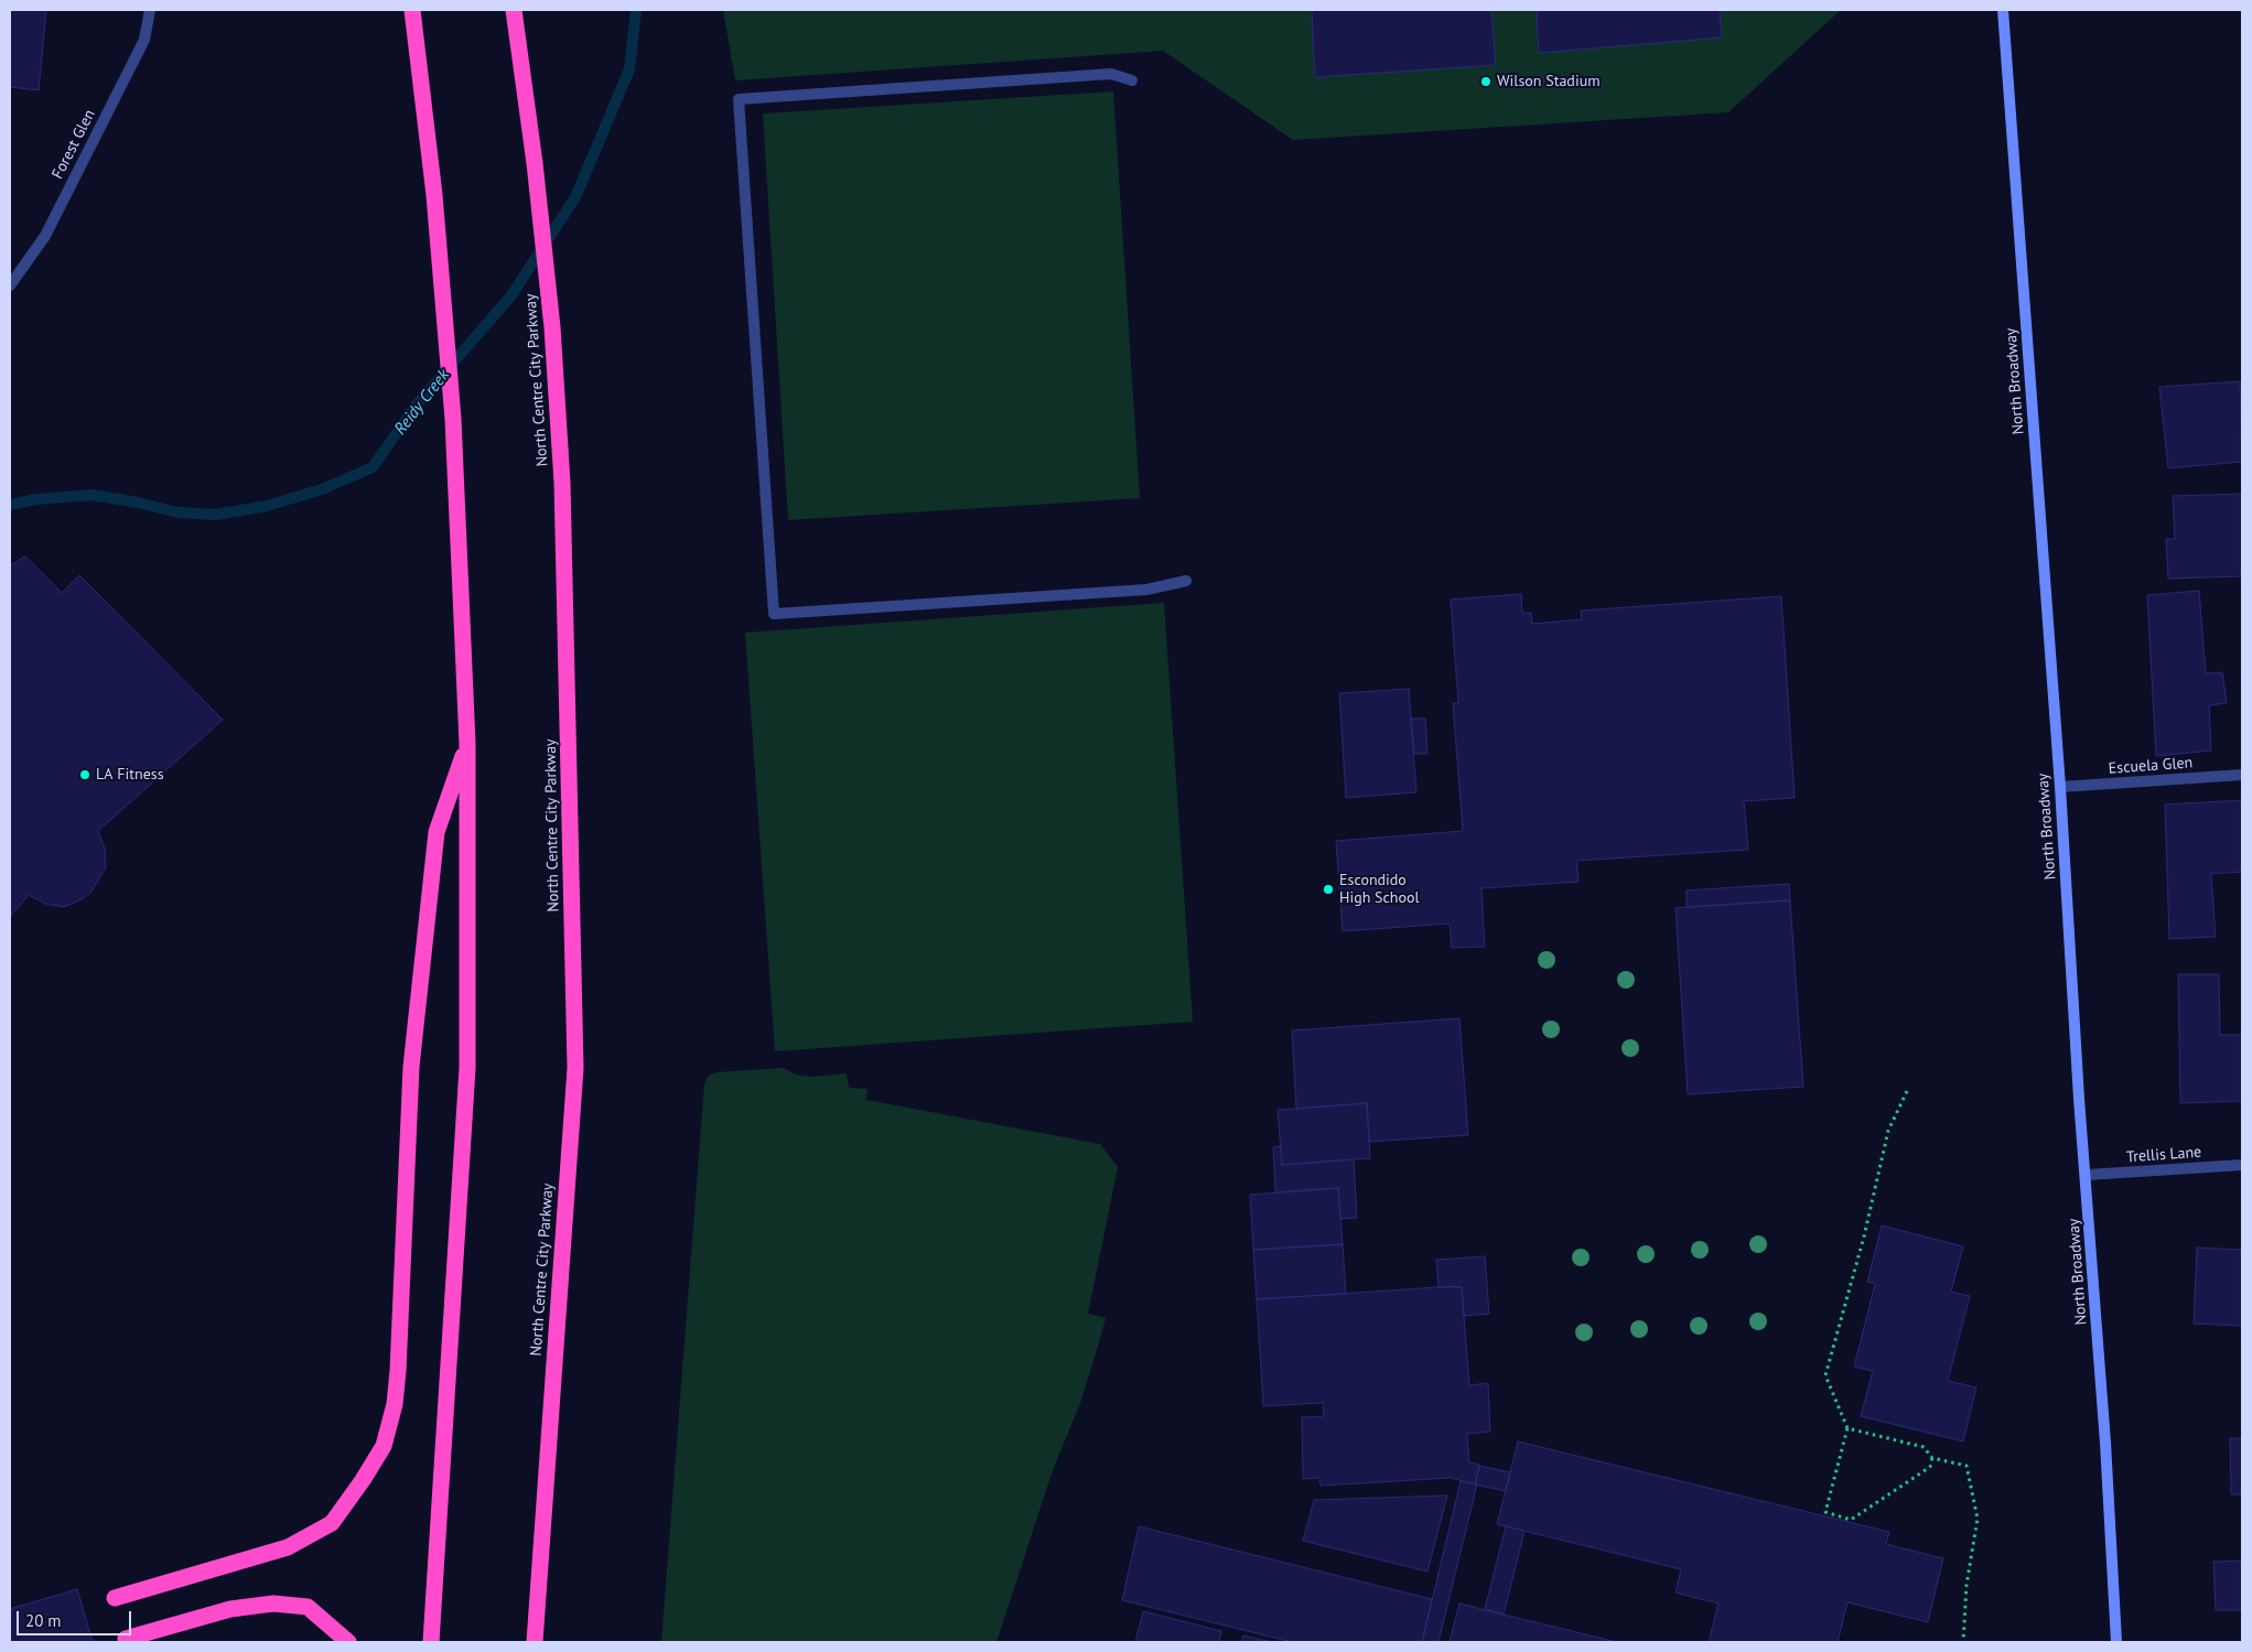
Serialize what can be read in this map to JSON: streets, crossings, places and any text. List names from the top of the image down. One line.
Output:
{"streets":{"highway":["North Centre City Parkway"],"main road":["North Broadway"],"street":["Forest Glen","Escuela Glen","Trellis Lane"]},"crossings":[["North Broadway","Escuela Glen"],["North Broadway","Trellis Lane"]],"water":["Reidy Creek"],"places":["Wilson Stadium","LA Fitness","Escondido High School"],"scale_bar":"20 m"}
